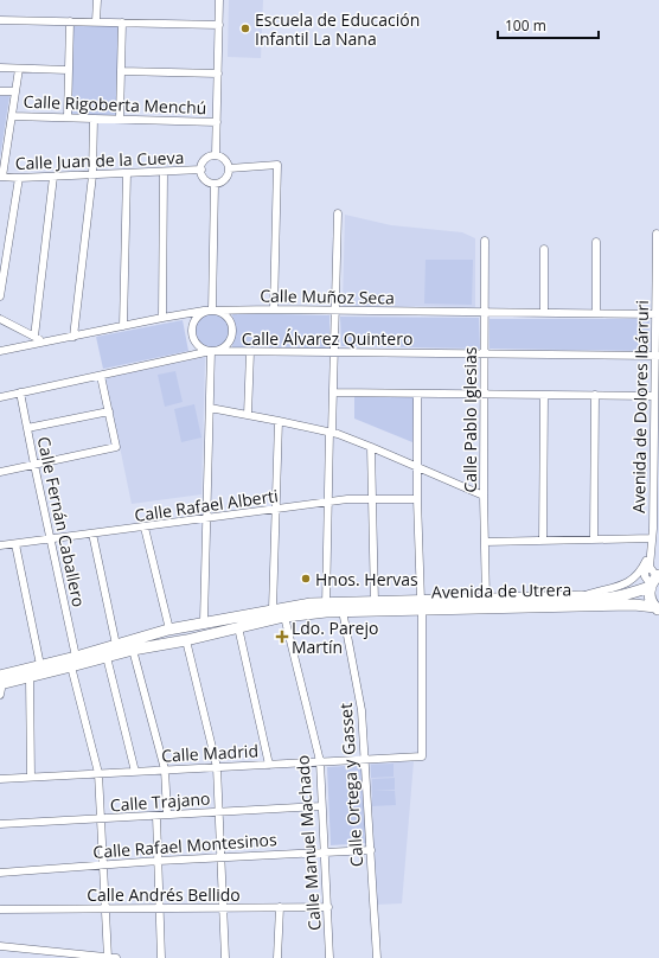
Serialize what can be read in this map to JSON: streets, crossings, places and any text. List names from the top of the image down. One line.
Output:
{"streets":{"street":["Calle Rigoberta Menchú","Calle Juan de la Cueva","Calle Muñoz Seca","Calle Álvarez Quintero","Avenida de Dolores Ibárruri","Calle Pablo Iglesias","Calle Rafael Alberti","Calle Fernán Caballero","Avenida de Utrera","Calle Madrid","Calle Ortega y Gasset","Calle Trajano","Calle Manuel Machado","Calle Rafael Montesinos","Calle Andrés Bellido"]},"crossings":[["Calle Muñoz Seca","Calle Álvarez Quintero"],["Calle Muñoz Seca","Avenida de Dolores Ibárruri"],["Calle Muñoz Seca","Calle Pablo Iglesias"],["Calle Álvarez Quintero","Avenida de Dolores Ibárruri"],["Calle Álvarez Quintero","Calle Pablo Iglesias"],["Calle Álvarez Quintero","Calle Fernán Caballero"],["Avenida de Dolores Ibárruri","Avenida de Utrera"],["Calle Pablo Iglesias","Avenida de Utrera"],["Calle Rafael Alberti","Calle Fernán Caballero"],["Calle Fernán Caballero","Calle Madrid"],["Calle Fernán Caballero","Calle Trajano"],["Calle Fernán Caballero","Calle Rafael Montesinos"],["Calle Fernán Caballero","Calle Andrés Bellido"],["Avenida de Utrera","Calle Madrid"],["Avenida de Utrera","Calle Ortega y Gasset"],["Avenida de Utrera","Calle Manuel Machado"],["Calle Madrid","Calle Ortega y Gasset"],["Calle Madrid","Calle Manuel Machado"],["Calle Ortega y Gasset","Calle Rafael Montesinos"],["Calle Trajano","Calle Manuel Machado"],["Calle Manuel Machado","Calle Rafael Montesinos"],["Calle Manuel Machado","Calle Andrés Bellido"]],"places":{"other":["Escuela de Educación Infantil La Nana","Hnos. Hervas"],"health":["Ldo. Parejo Martín"]},"scale_bar":"100 m"}
